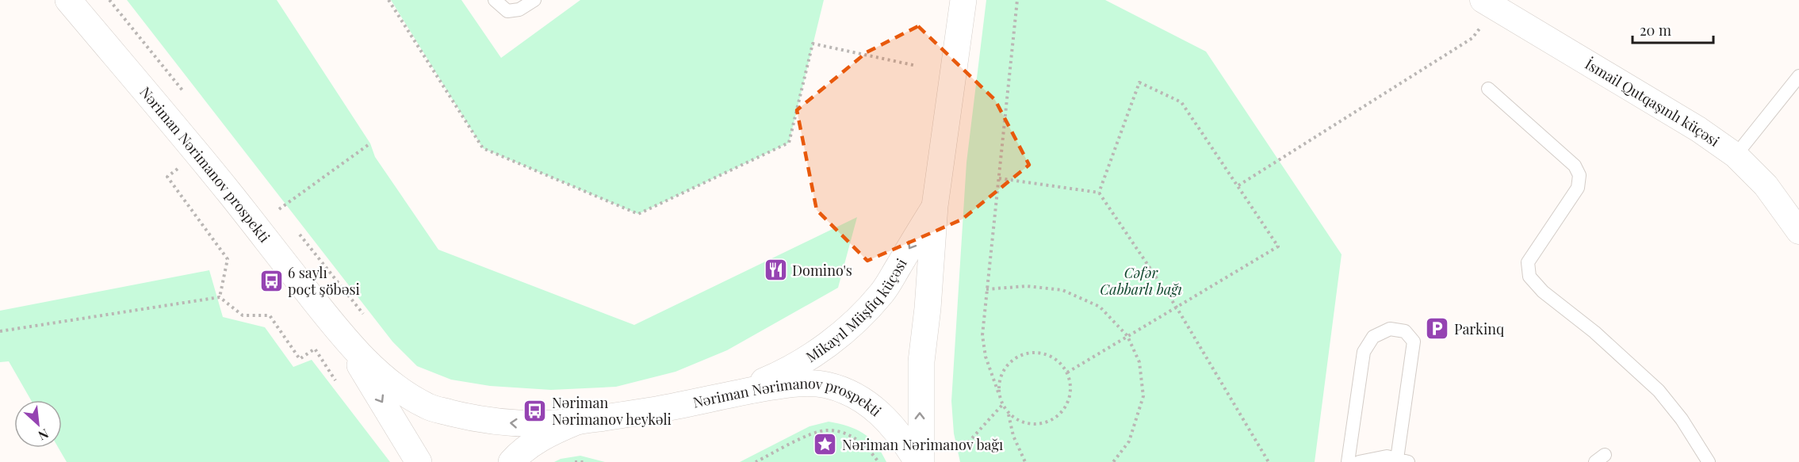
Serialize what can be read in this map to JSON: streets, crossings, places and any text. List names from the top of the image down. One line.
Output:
{"streets":{"main road":["Nəriman Nərimanov prospekti","Mikayıl Müşfiq küçəsi"],"street":["İsmail Qutqaşınlı küçəsi"]},"crossings":[["Nəriman Nərimanov prospekti","Mikayıl Müşfiq küçəsi"]],"parks":["Cəfər Cabbarlı bağı"],"places":{"restaurant":["Domino's"],"bus stop":["6 saylı poçt şöbəsi","Nəriman Nərimanov heykəli"],"parking":["Parkinq"],"place":["Nəriman Nərimanov bağı"]},"scale_bar":"20 m","north":"bottom right"}
